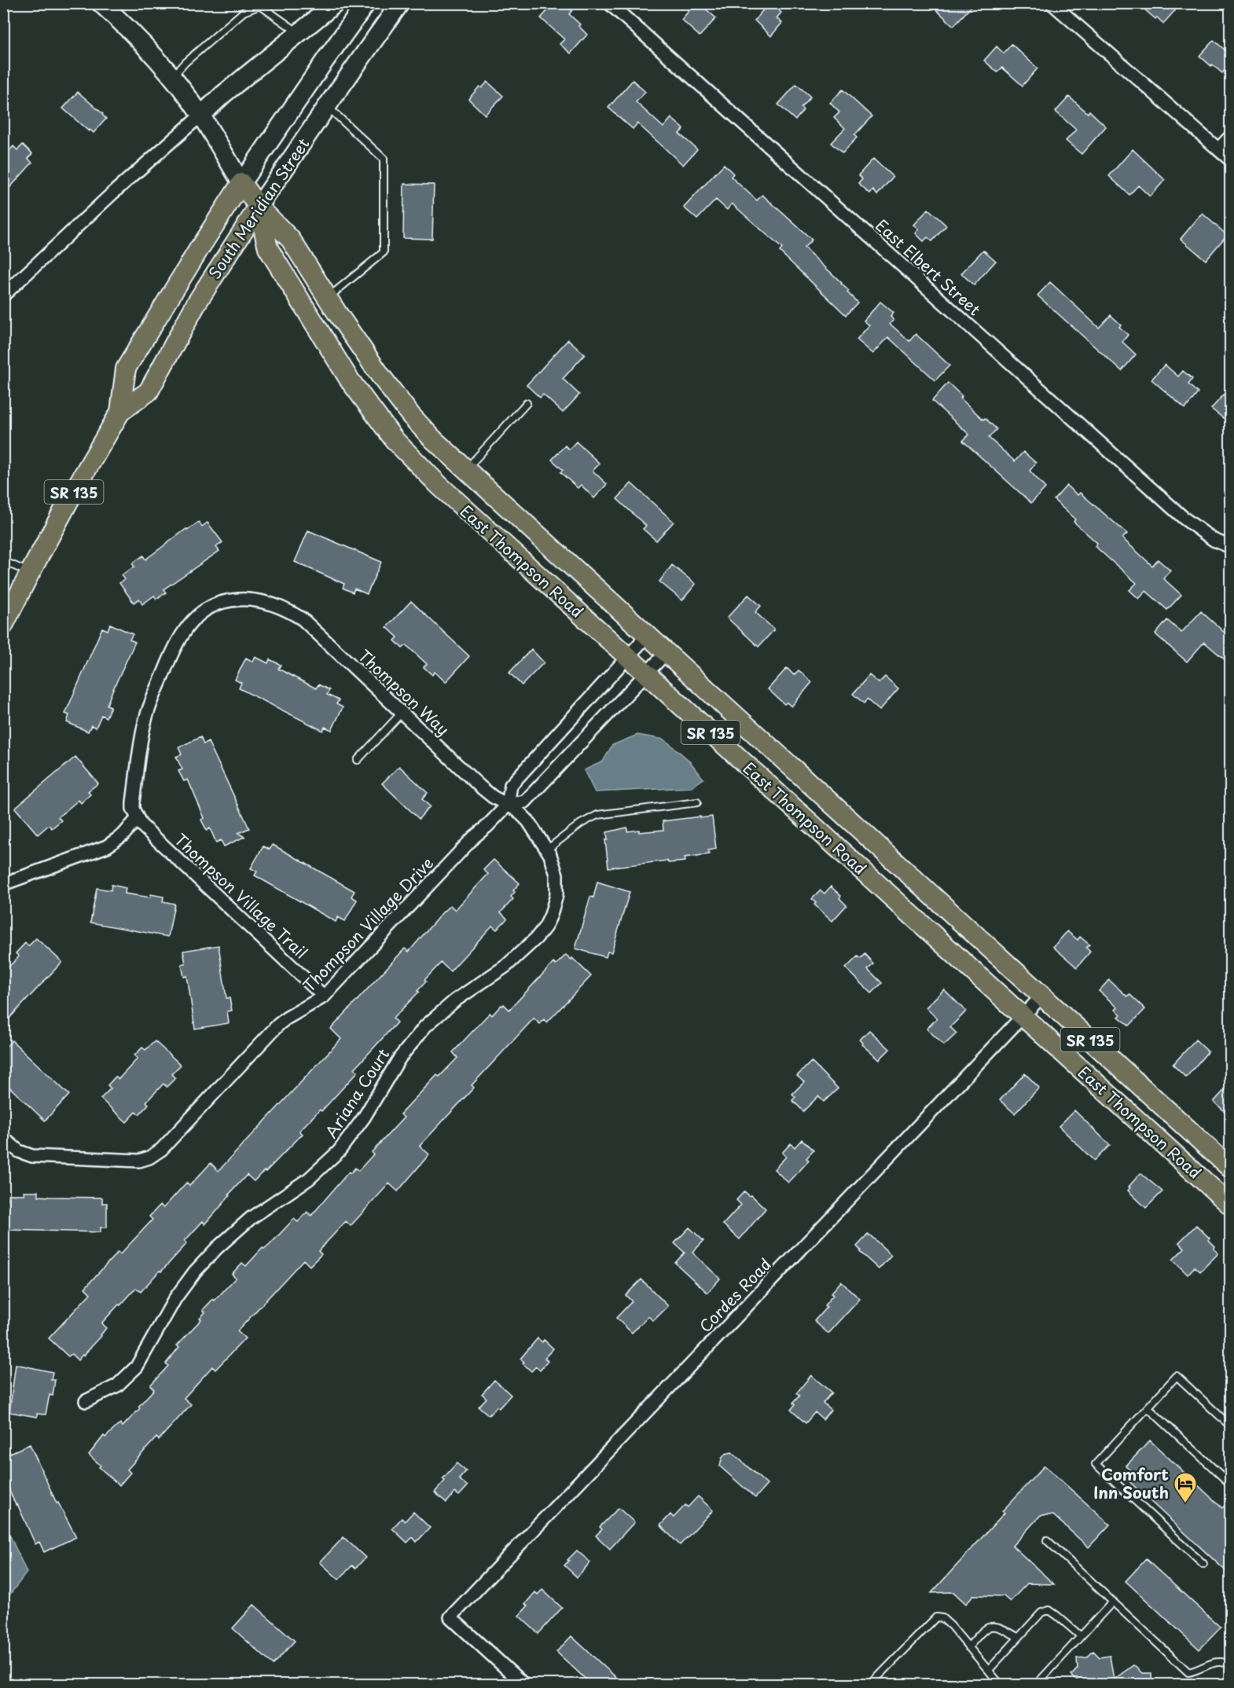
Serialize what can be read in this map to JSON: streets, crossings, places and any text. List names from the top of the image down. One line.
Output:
{"streets":{"main road":["South Meridian Street","SR 135","East Thompson Road"],"street":["East Elbert Street","Thompson Way","Thompson Village Trail","Thompson Village Drive","Ariana Court","Cordes Road"]},"crossings":[["South Meridian Street","East Thompson Road"],["East Thompson Road","Thompson Village Drive"],["East Thompson Road","Cordes Road"],["Thompson Way","Thompson Village Trail"],["Thompson Way","Thompson Village Drive"],["Thompson Way","Ariana Court"],["Thompson Village Trail","Thompson Village Drive"],["Thompson Village Drive","Ariana Court"]],"places":{"hotel":["Comfort Inn South"]}}
